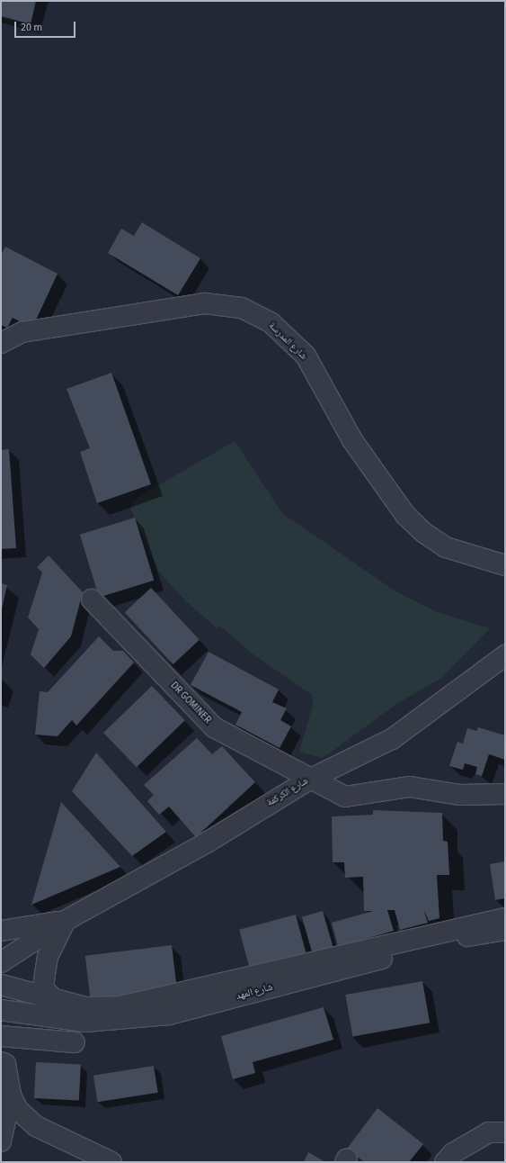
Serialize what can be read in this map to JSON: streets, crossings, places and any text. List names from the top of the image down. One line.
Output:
{"streets":{"street":["شارع المدرسة","DR GOMINER","شارع الكركفة","شارع المهد"]},"crossings":[["DR GOMINER","شارع الكركفة"]],"scale_bar":"20 m"}
